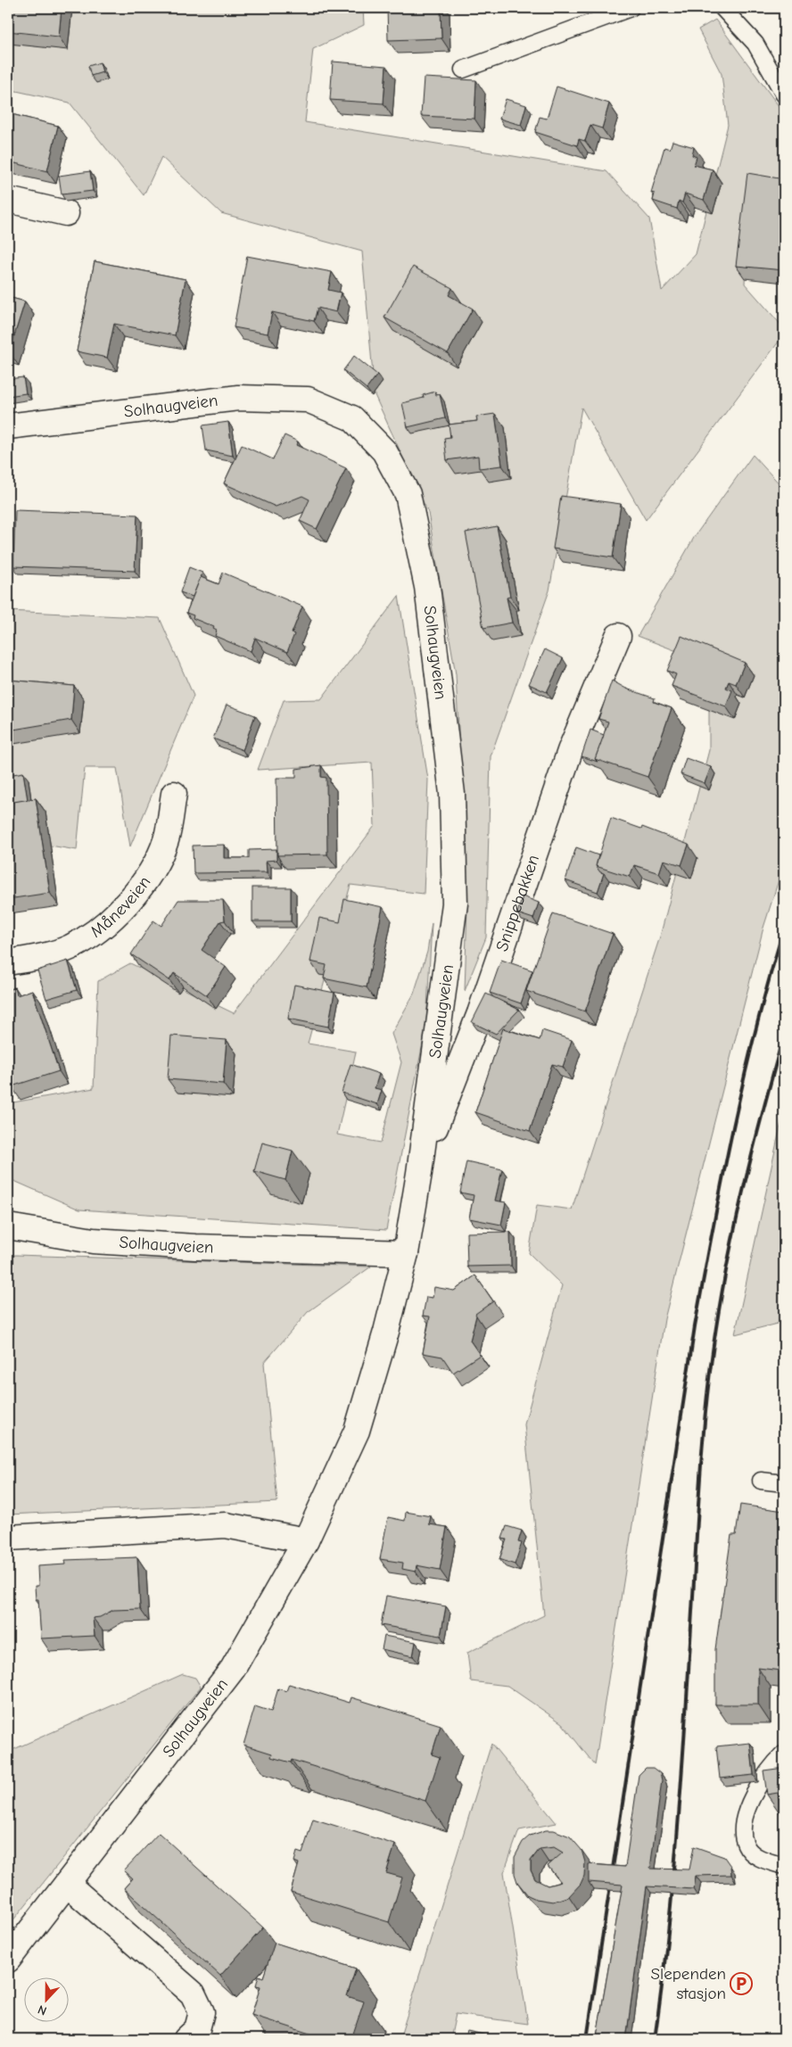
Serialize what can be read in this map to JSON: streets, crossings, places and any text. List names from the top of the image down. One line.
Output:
{"streets":{"street":["Solhaugveien","Snippebakken","Måneveien"]},"crossings":[["Solhaugveien","Snippebakken"]],"places":{"parking":["Slependen stasjon"]},"north":"bottom"}
